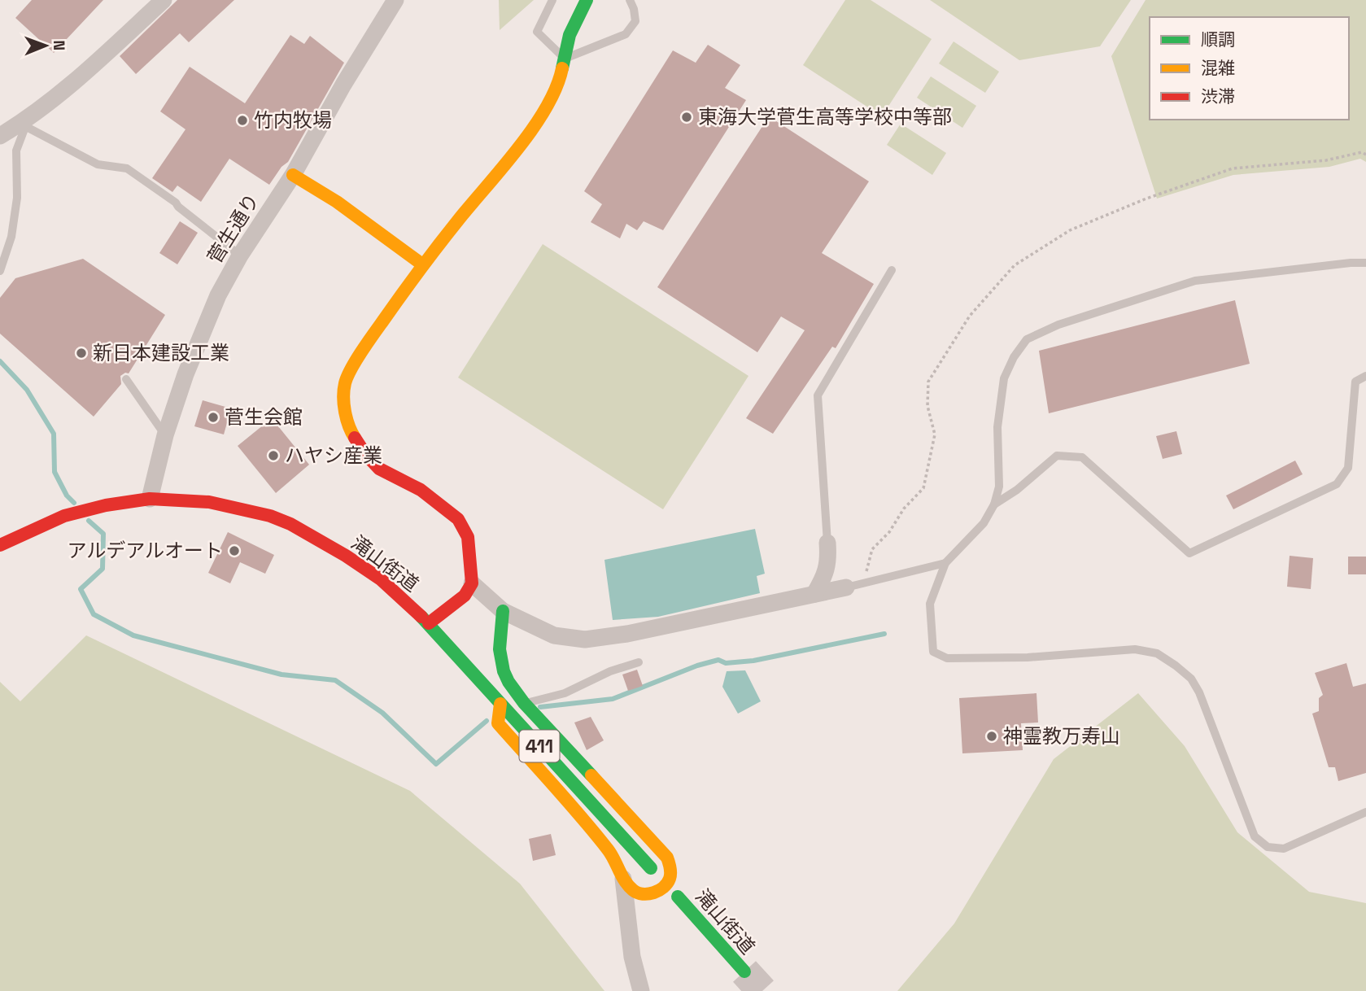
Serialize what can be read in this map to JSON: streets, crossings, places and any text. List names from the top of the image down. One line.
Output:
{"streets":{"main road":["滝山街道","411"],"street":["菅生通り"]},"crossings":[["菅生通り","滝山街道"]],"places":["東海大学菅生高等学校中等部","竹内牧場","新日本建設工業","菅生会館","ハヤシ産業","アルデアルオート","神霊教万寿山"],"legend":["順調","混雑","渋滞"],"north":"right"}
